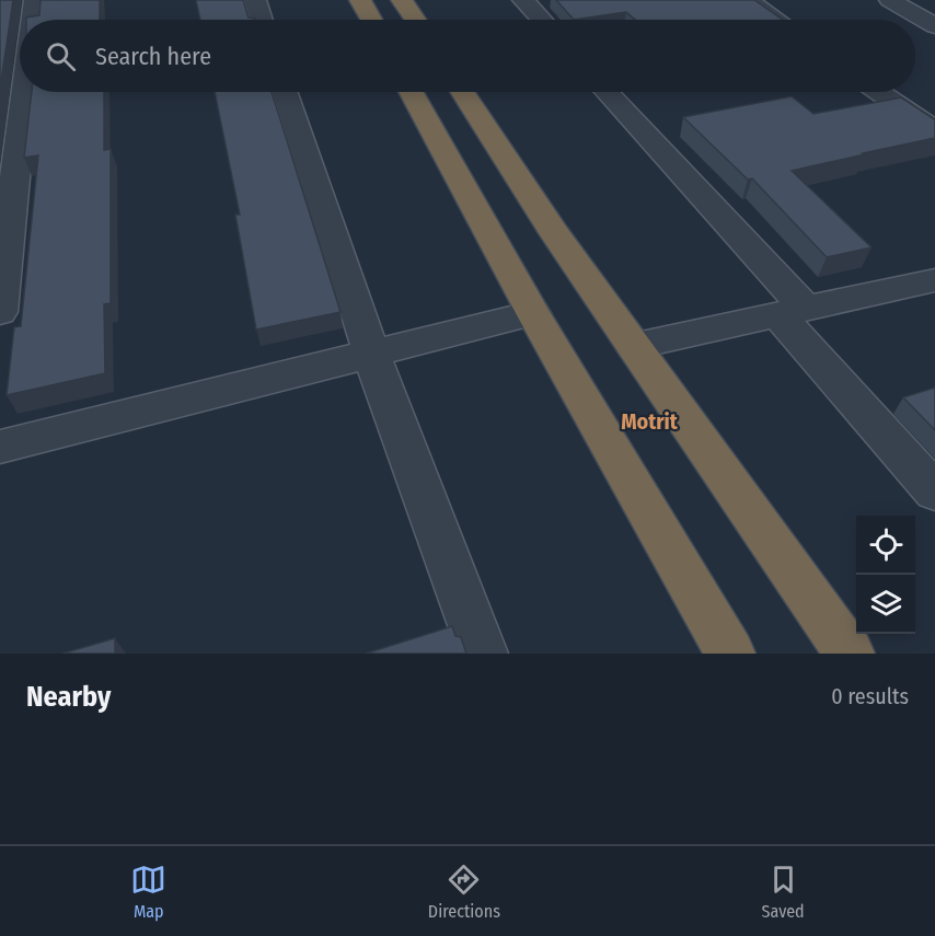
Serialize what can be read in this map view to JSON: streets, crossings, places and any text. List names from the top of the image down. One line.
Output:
{"districts":["Motrit"],"page":{"search":"Search here","heading":["Nearby","0 results"],"nav":["Map","Directions","Saved"]}}
